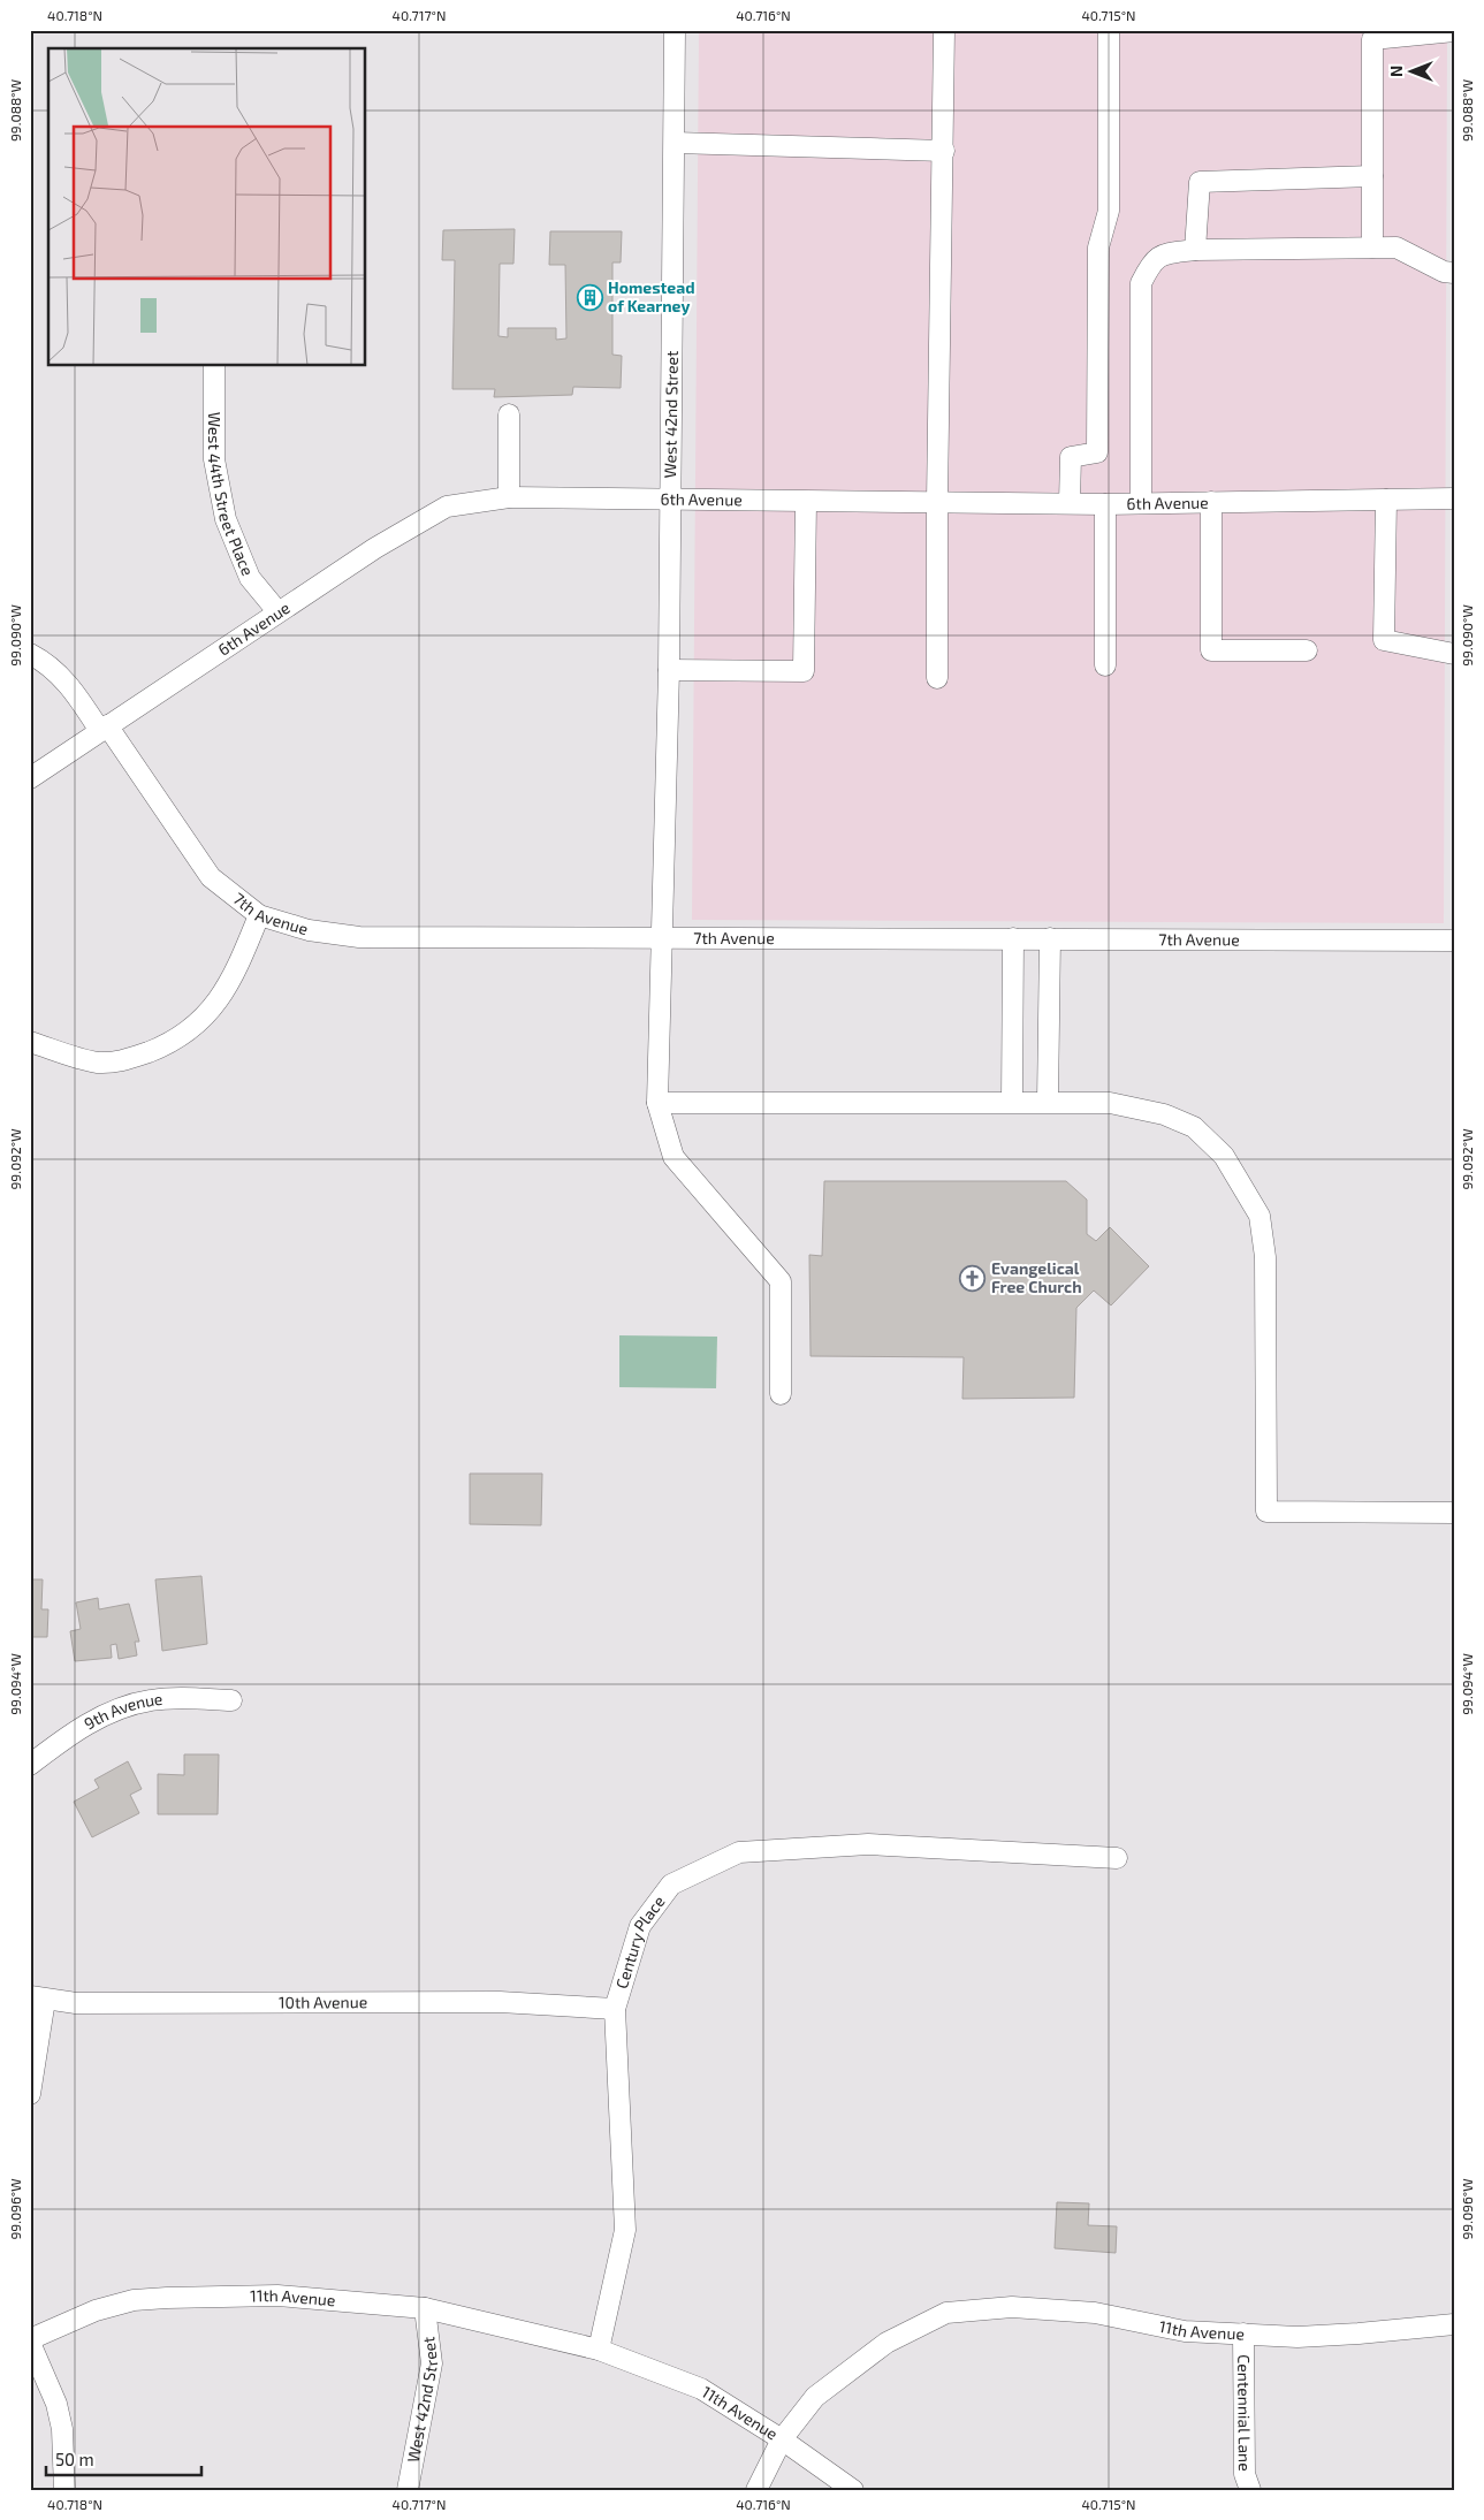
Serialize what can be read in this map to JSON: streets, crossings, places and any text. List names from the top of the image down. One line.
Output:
{"streets":{"street":["West 42nd Street","West 44th Street Place","6th Avenue","7th Avenue","9th Avenue","Century Place","10th Avenue","11th Avenue","Centennial Lane"]},"crossings":[["West 42nd Street","6th Avenue"],["West 42nd Street","7th Avenue"],["West 42nd Street","11th Avenue"],["West 44th Street Place","6th Avenue"],["6th Avenue","7th Avenue"],["Century Place","10th Avenue"],["Century Place","11th Avenue"],["11th Avenue","Centennial Lane"]],"places":{"building":["Homestead of Kearney"],"church":["Evangelical Free Church"]},"scale_bar":"50 m","north":"left","coordinates":["40.718°N","40.717°N","40.716°N","40.715°N","99.088°W","99.090°W","99.092°W","99.094°W","99.096°W"]}
